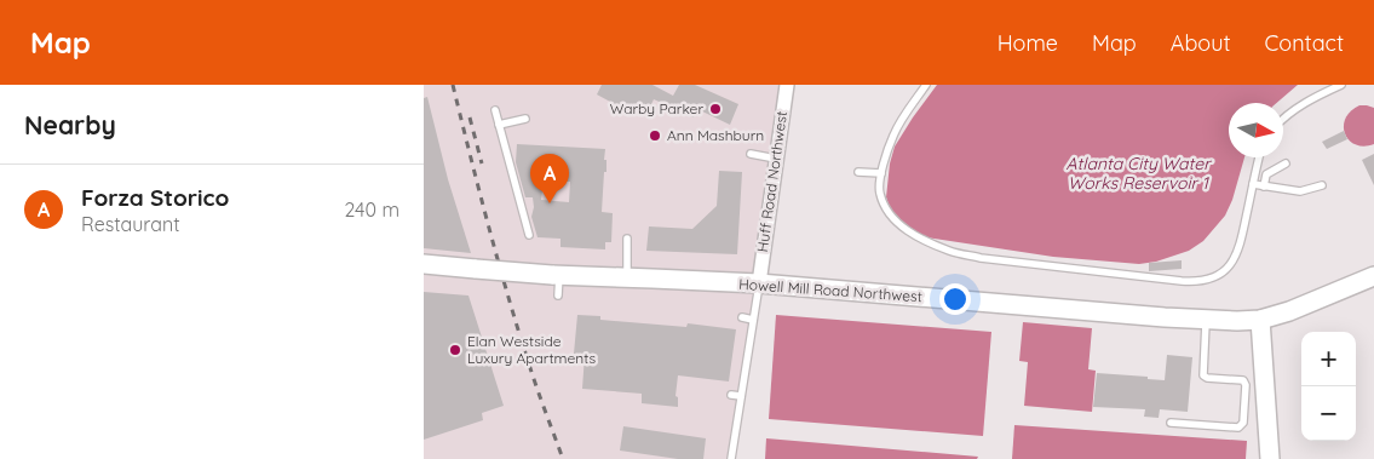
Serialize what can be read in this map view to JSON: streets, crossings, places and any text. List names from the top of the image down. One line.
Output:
{"streets":{"main road":["Howell Mill Road Northwest"],"street":["Huff Road Northwest"]},"crossings":[["Huff Road Northwest","Howell Mill Road Northwest"]],"water":["Atlanta City Water Works Reservoir 1"],"places":["Warby Parker","Ann Mashburn","Elan Westside Luxury Apartments"],"north":"right","page":{"header":"Map","nav":["Home","Map","About","Contact"],"heading":"Nearby","pins":"A","list":[{"mark":"A","name":"Forza Storico","note":"Restaurant","value":"240 m"}],"map_buttons":["+","−"]}}
